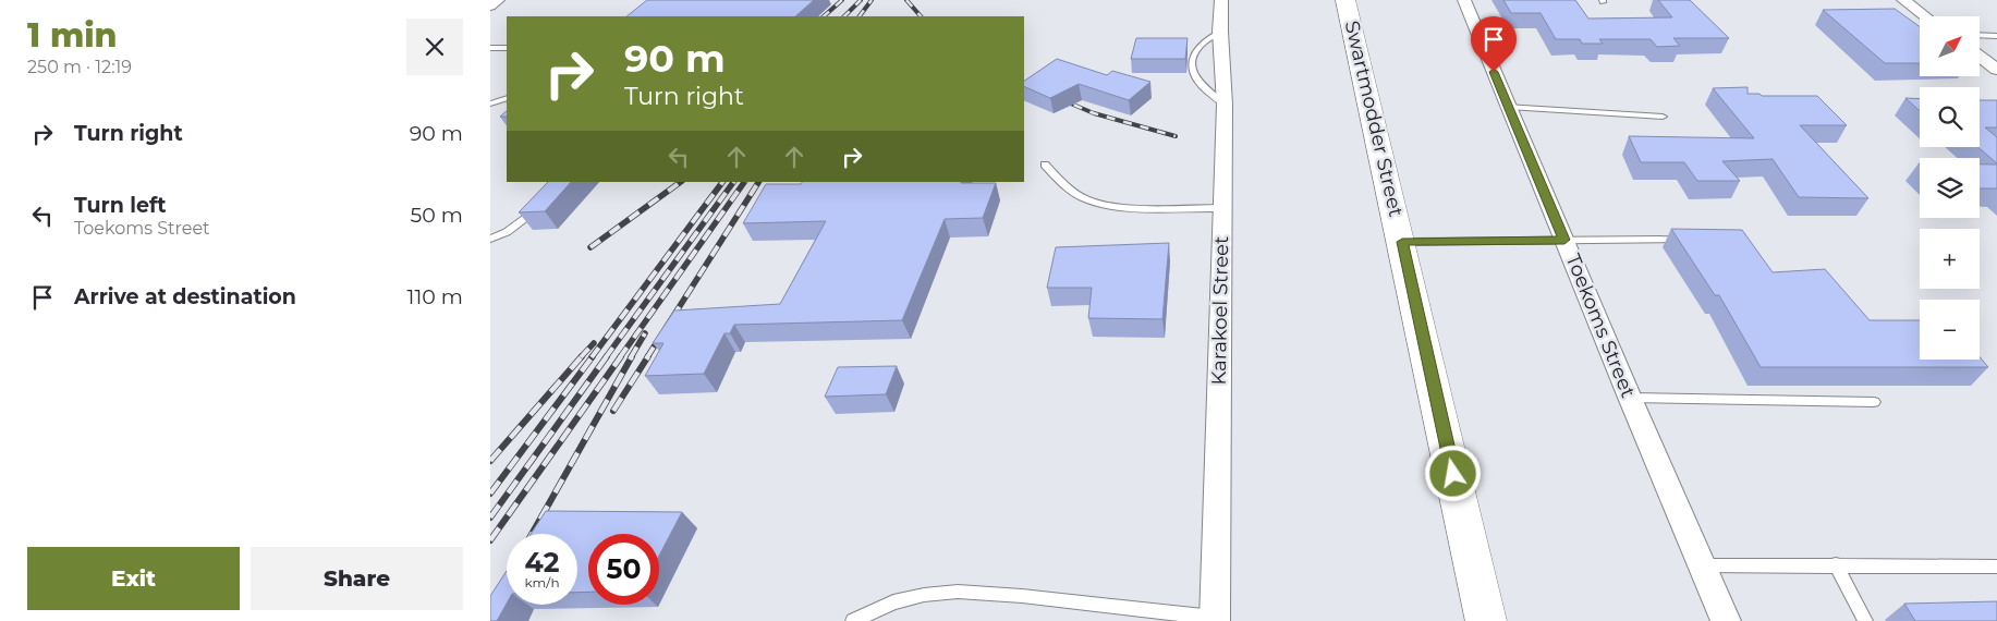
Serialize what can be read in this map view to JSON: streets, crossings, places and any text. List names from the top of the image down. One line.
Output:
{"streets":{"main road":["Swartmodder Street"],"street":["Karakoel Street","Toekoms Street"]},"north":"top right","page":{"heading":["1 min","250 m · 12:19"],"map_buttons":["+","−"],"turn":["90 m","Turn right"],"list":[{"name":"Turn right","value":"90 m"},{"name":"Turn left","note":"Toekoms Street","value":"50 m"},{"name":"Arrive at destination","value":"110 m"}],"speed":"42 km/h","limit":"50","buttons":["Exit","Share"]}}
